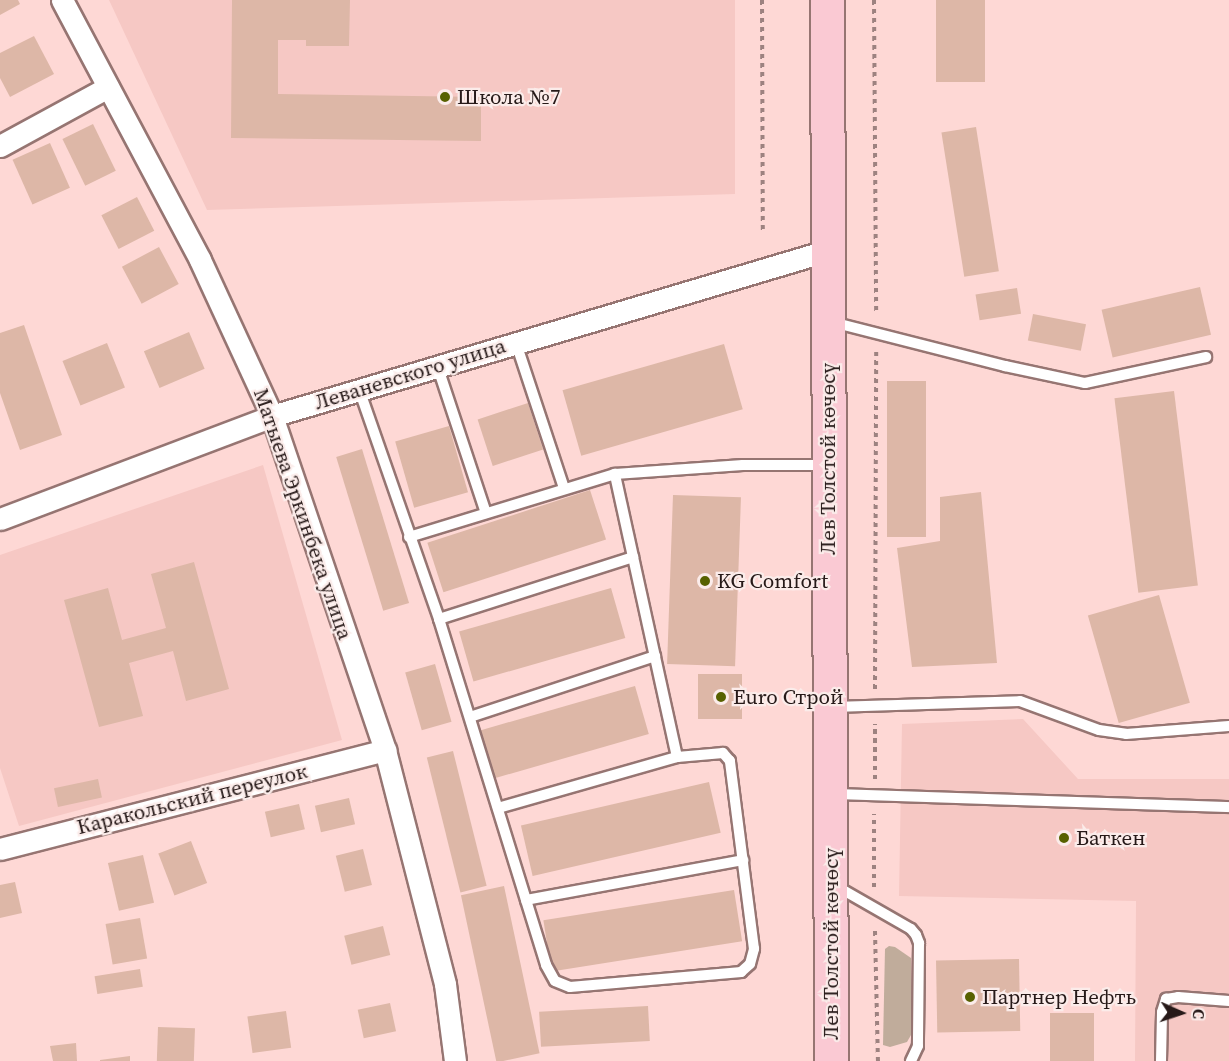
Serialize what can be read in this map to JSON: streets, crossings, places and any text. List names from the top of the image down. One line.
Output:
{"streets":{"main road":["Лев Толстой көчөсү"],"street":["Леваневского улица","Матыева Эркинбека улица","Каракольский переулок"]},"crossings":[["Леваневского улица","Лев Толстой көчөсү"],["Леваневского улица","Матыева Эркинбека улица"],["Матыева Эркинбека улица","Каракольский переулок"]],"places":["Школа №7","KG Comfort","Euro Строй","Баткен","Партнер Нефть"],"north":"right"}
